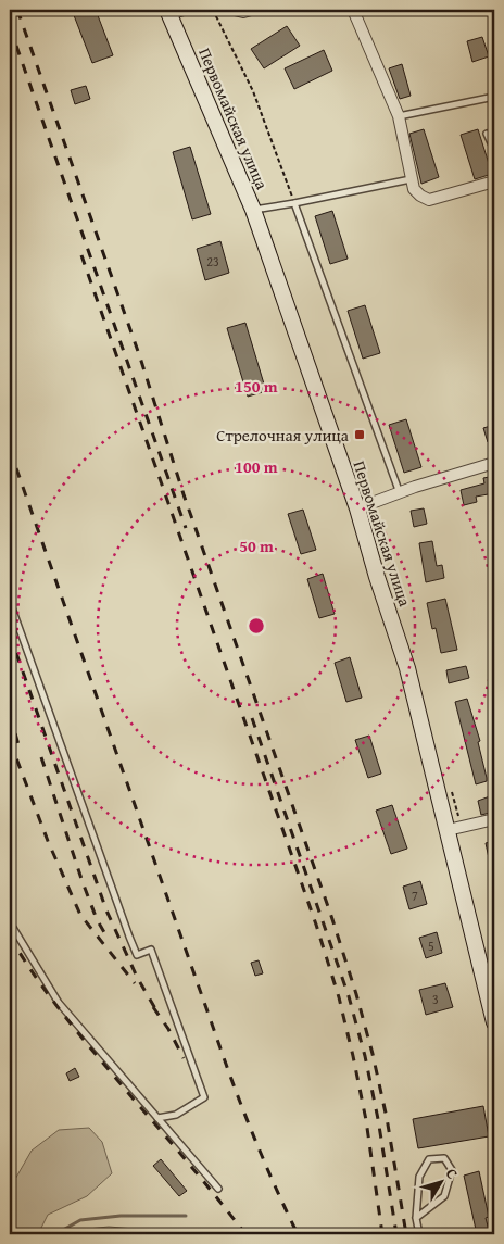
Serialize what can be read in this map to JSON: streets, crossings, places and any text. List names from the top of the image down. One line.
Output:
{"streets":{"main road":["Первомайская улица"]},"places":{"transit":["Стрелочная улица"]},"house_numbers":["23","7","5","3"],"north":"top right","rings":["150 m","100 m","50 m"]}
